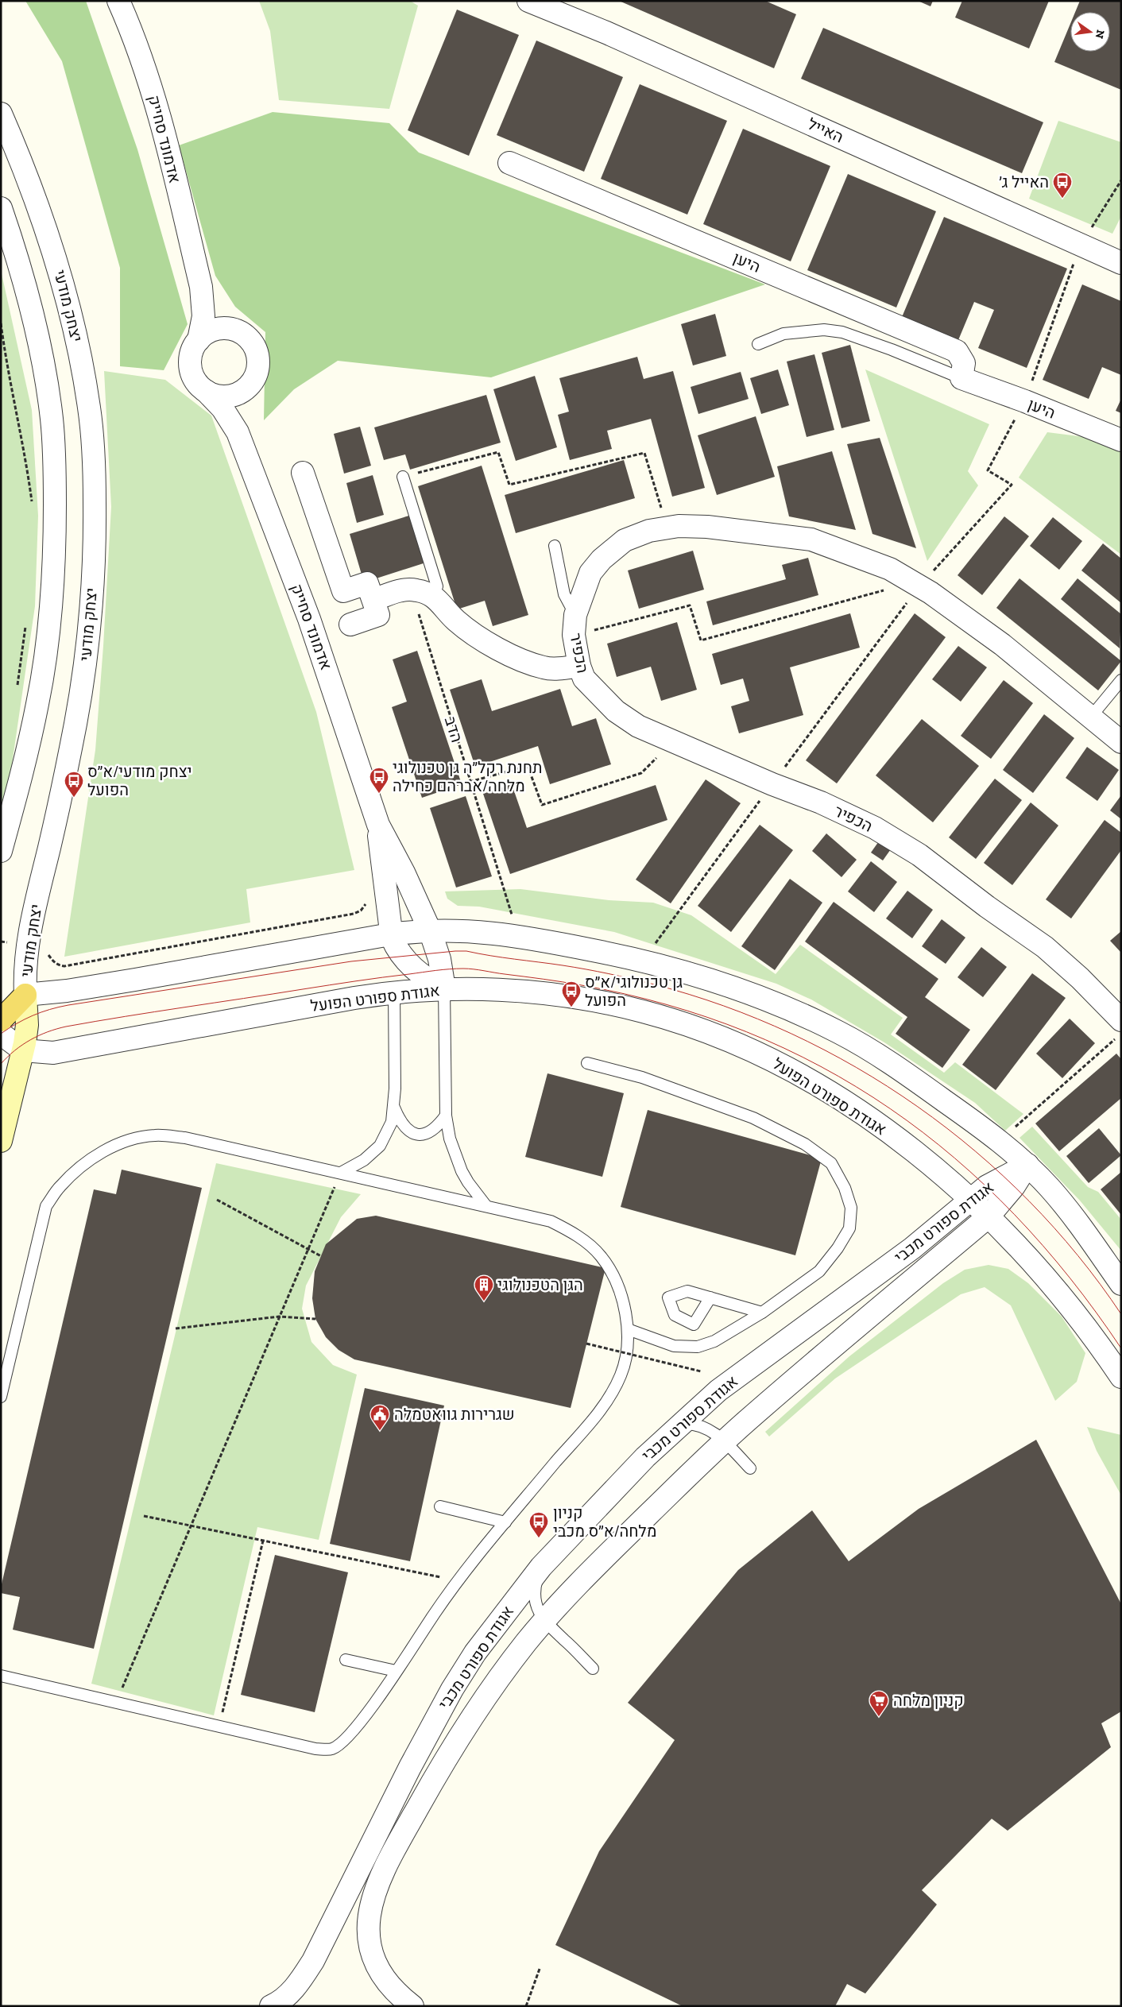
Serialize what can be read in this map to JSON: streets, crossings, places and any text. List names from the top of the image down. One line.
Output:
{"streets":{"main road":["יצחק מודעי"],"street":["האייל","אדמונד סחייק","היען","הכפיר","אגודת ספורט הפועל","אגודת ספורט מכבי"],"path":["הדב"]},"crossings":[["אדמונד סחייק","אגודת ספורט הפועל"],["יצחק מודעי","אגודת ספורט הפועל"],["אגודת ספורט הפועל","אגודת ספורט מכבי"]],"places":{"bus stop":["האייל ג׳","תחנת רקל״ה גן טכנולוגי מלחה/אברהם כחילה","יצחק מודעי/א״ס הפועל","גן טכנולוגי/א״ס הפועל","קניון מלחה/א״ס מכבי"],"building":["הגן הטכנולוגי"],"public building":["שגרירות גוואטמלה"],"supermarket":["קניון מלחה"]},"north":"right"}
